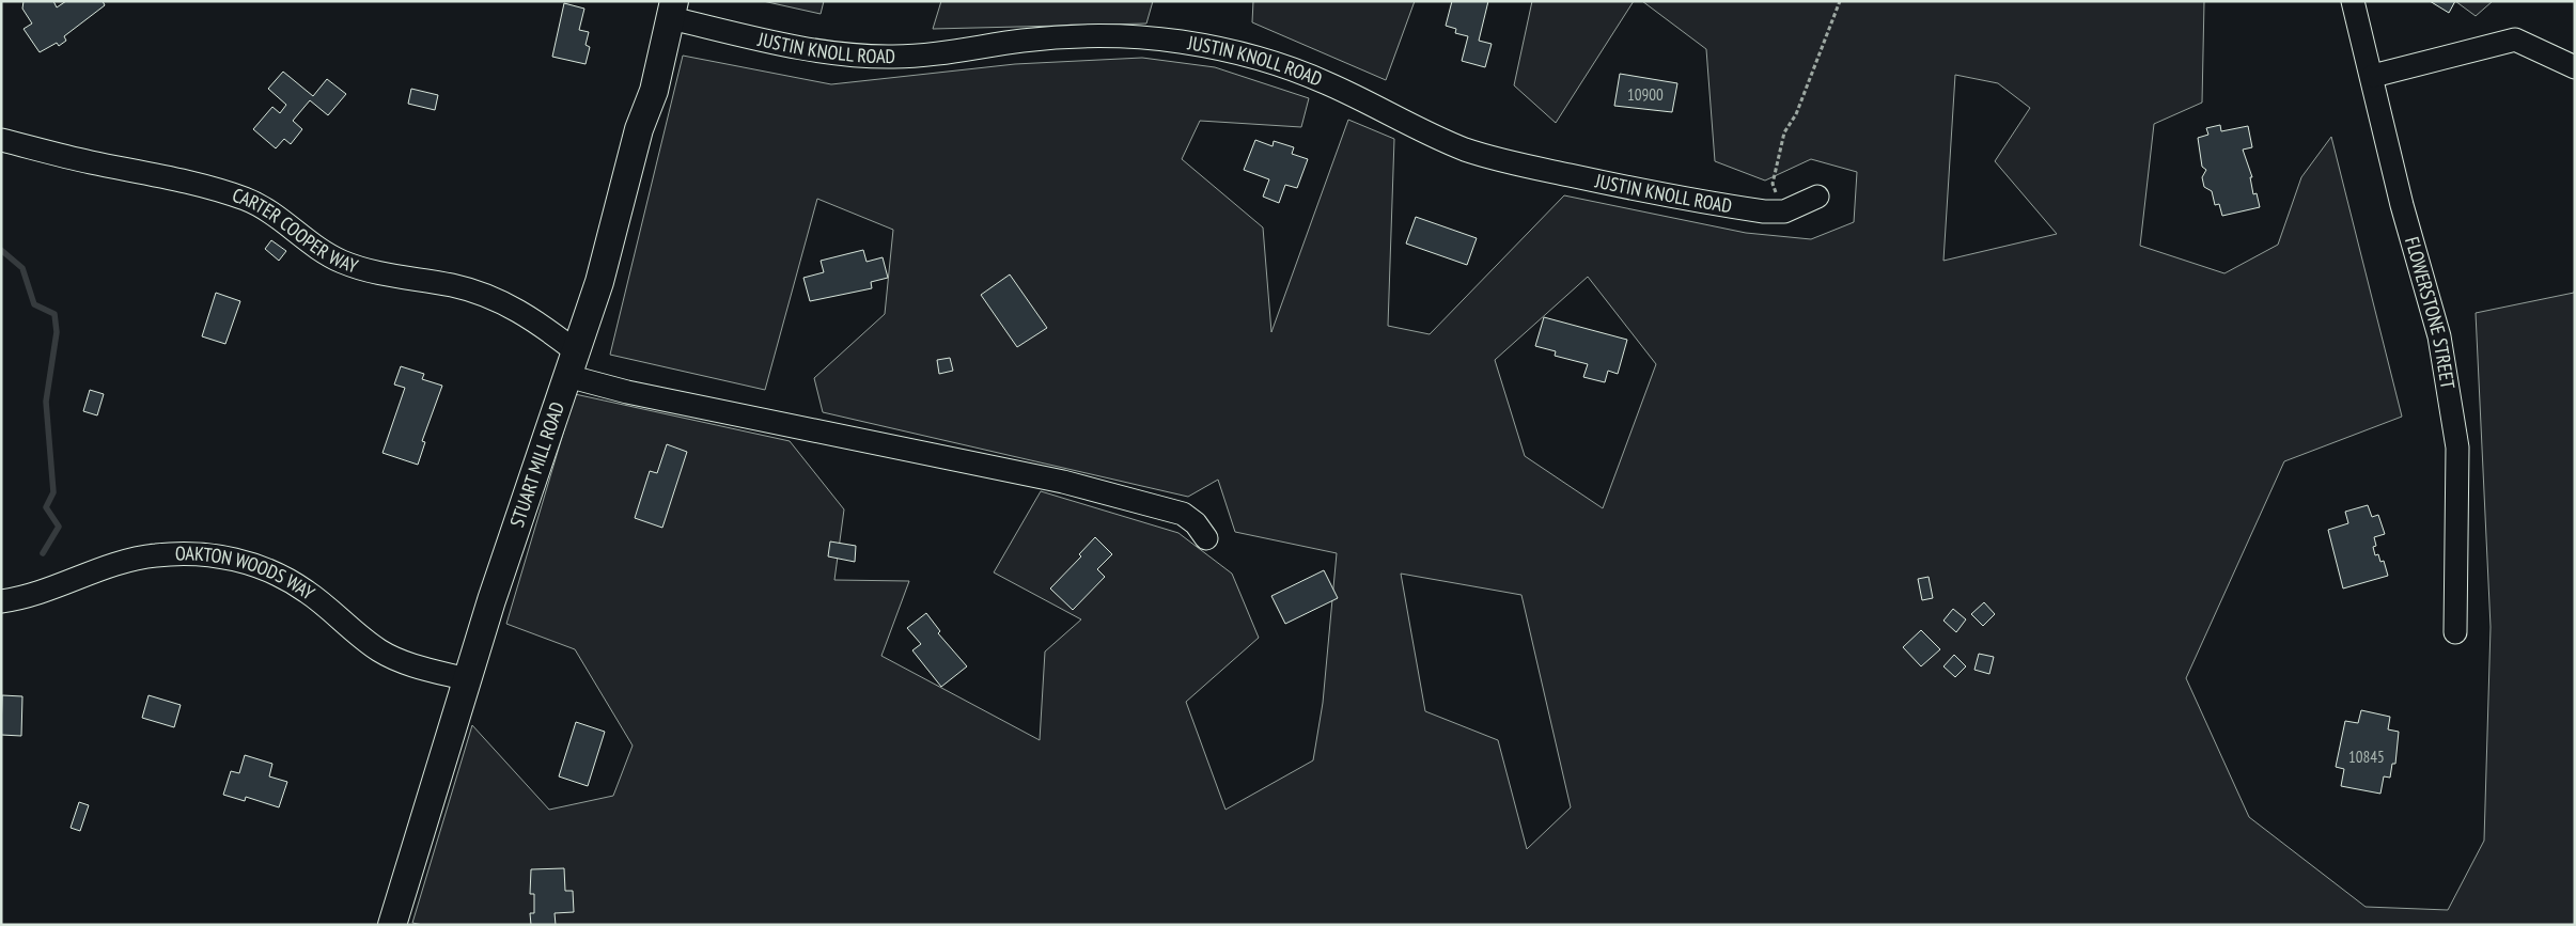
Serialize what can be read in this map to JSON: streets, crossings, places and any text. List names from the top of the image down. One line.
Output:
{"streets":{"main road":["STUART MILL ROAD"],"street":["JUSTIN KNOLL ROAD","CARTER COOPER WAY","FLOWERSTONE STREET","OAKTON WOODS WAY"]},"crossings":[["JUSTIN KNOLL ROAD","STUART MILL ROAD"],["CARTER COOPER WAY","STUART MILL ROAD"],["STUART MILL ROAD","OAKTON WOODS WAY"]],"house_numbers":["10900","10845"]}
